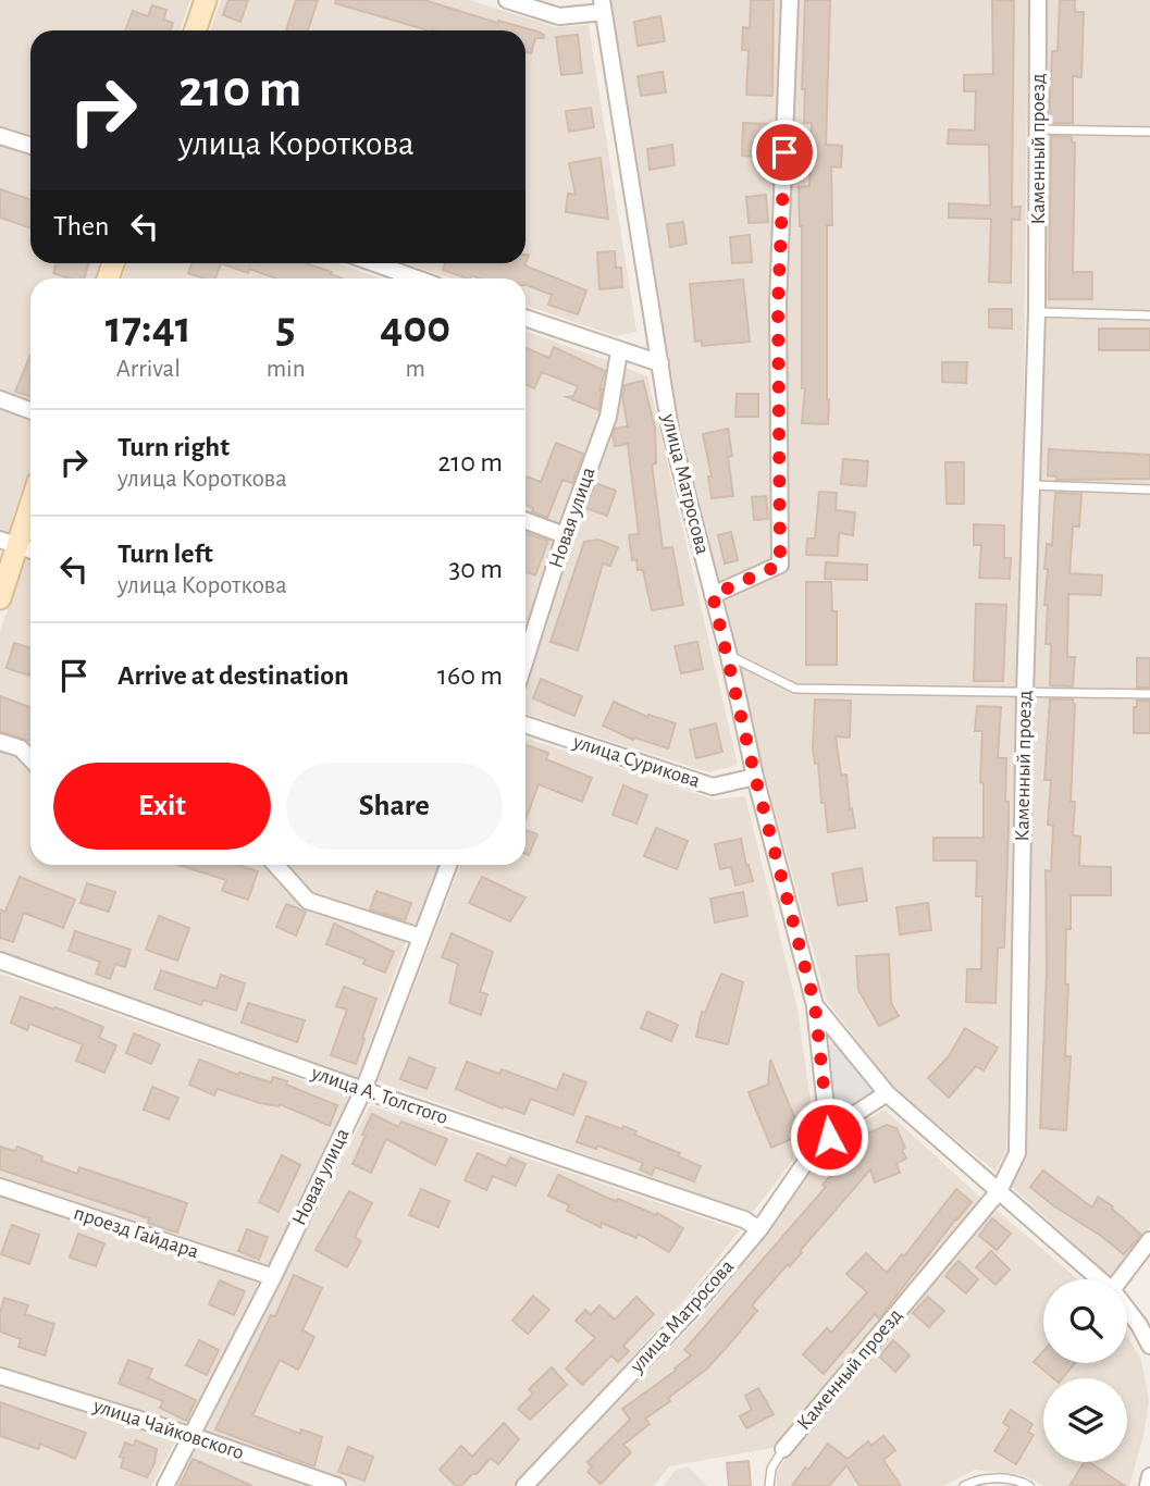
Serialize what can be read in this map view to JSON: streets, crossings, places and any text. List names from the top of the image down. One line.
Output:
{"streets":{"street":["Каменный проезд","улица Матросова","Новая улица","улица Сурикова","улица А. Толстого","проезд Гайдара","улица Чайковского"]},"crossings":[["Каменный проезд","улица Матросова"],["улица Матросова","улица Сурикова"],["улица Матросова","улица А. Толстого"],["Новая улица","улица А. Толстого"],["Новая улица","проезд Гайдара"],["Новая улица","улица Чайковского"]],"page":{"turn":["210 m","улица Короткова"],"then":"Then","eta":["17:41","Arrival","5","min","400","m"],"list":[{"name":"Turn right","note":"улица Короткова","value":"210 m"},{"name":"Turn left","note":"улица Короткова","value":"30 m"},{"name":"Arrive at destination","value":"160 m"}],"buttons":["Exit","Share"]}}
